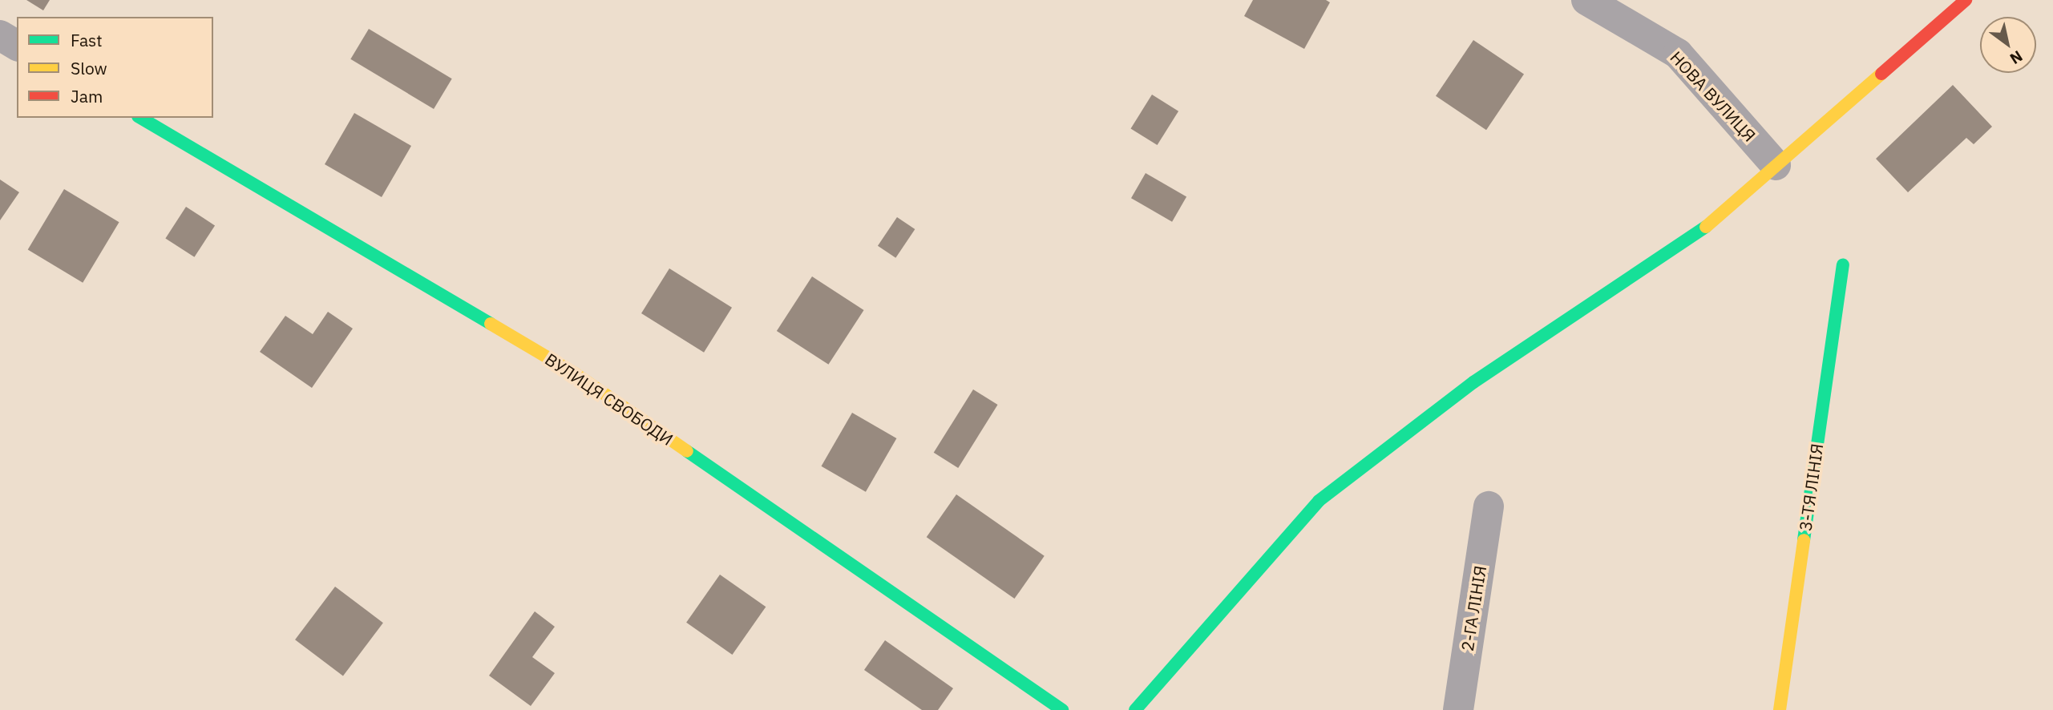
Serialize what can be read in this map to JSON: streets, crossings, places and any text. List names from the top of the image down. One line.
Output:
{"streets":{"street":["НОВА ВУЛИЦЯ","ВУЛИЦЯ СВОБОДИ","3-ТЯ ЛІНІЯ","2-ГА ЛІНІЯ"]},"legend":["Fast","Slow","Jam"],"north":"bottom right"}
